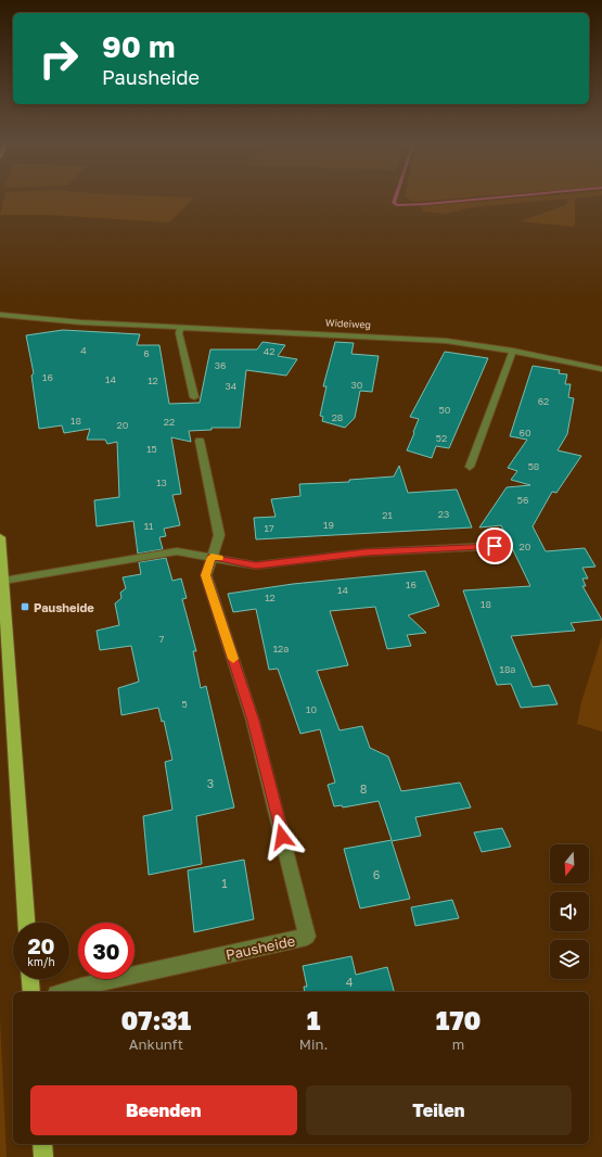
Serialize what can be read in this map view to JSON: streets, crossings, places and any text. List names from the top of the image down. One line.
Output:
{"streets":{"street":["Wideiweg","Pausheide"]},"places":{"transit":["Pausheide"]},"house_numbers":["4","42","6","36","16","14","12","30","34","62","50","28","18","22","20","60","52","15","58","13","56","23","21","19","11","17","20","16","14","12","18","7","12a","18a","5","10","3","8","6","1","4"],"north":"bottom","page":{"turn":["90 m","Pausheide"],"speed":"20 km/h","limit":"30","eta":["07:31","Ankunft","1","Min.","170","m"],"buttons":["Beenden","Teilen"]}}
